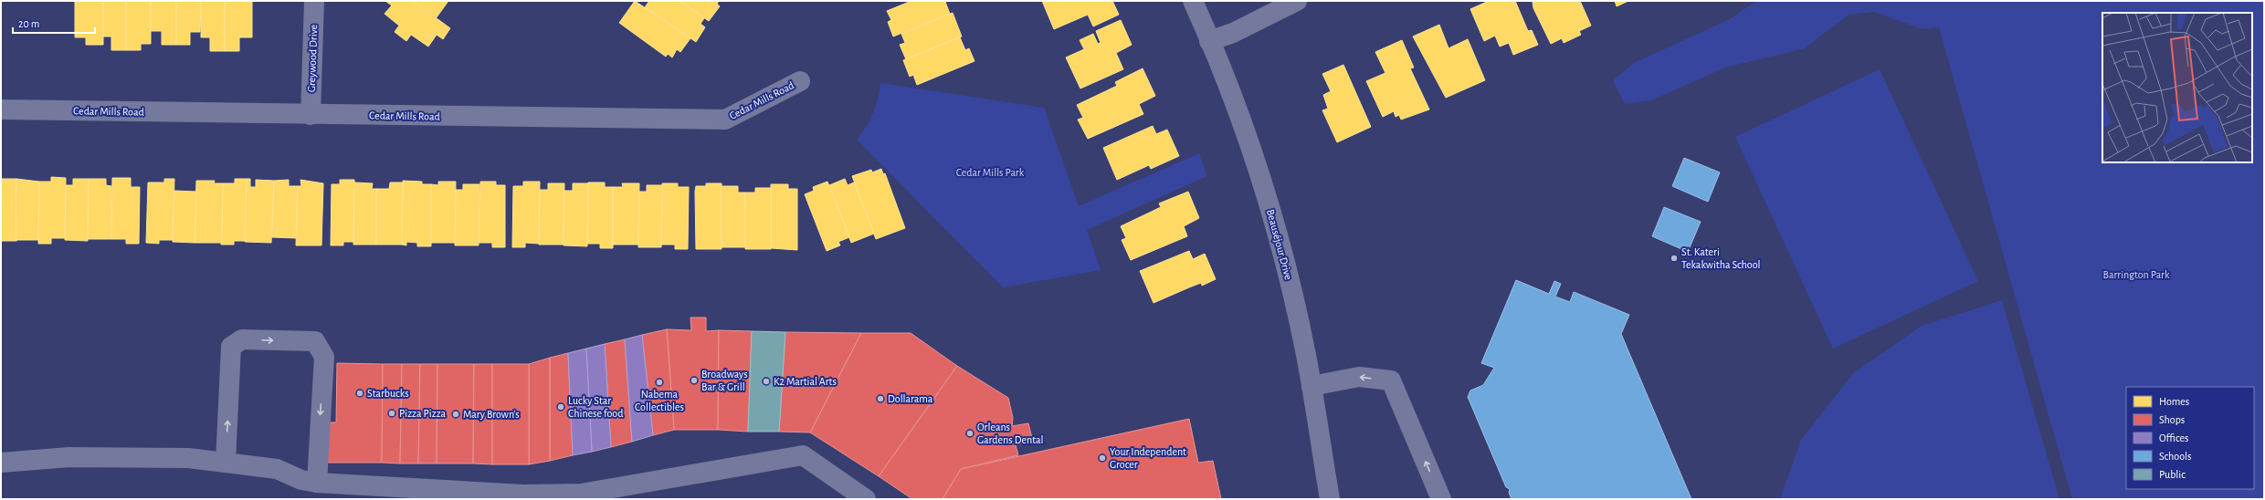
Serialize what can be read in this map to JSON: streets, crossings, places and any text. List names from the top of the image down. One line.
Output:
{"streets":{"street":["Greywood Drive","Cedar Mills Road","Beauséjour Drive"]},"crossings":[["Greywood Drive","Cedar Mills Road"]],"parks":["Cedar Mills Park","Barrington Park"],"places":["St. Kateri Tekakwitha School","Broadways Bar & Grill","K2 Martial Arts","Nabema Collectibles","Starbucks","Dollarama","Lucky Star Chinese food","Pizza Pizza","Mary Brown's","Orleans Gardens Dental","Your Independent Grocer"],"legend":["Homes","Shops","Offices","Schools","Public"],"scale_bar":"20 m"}
